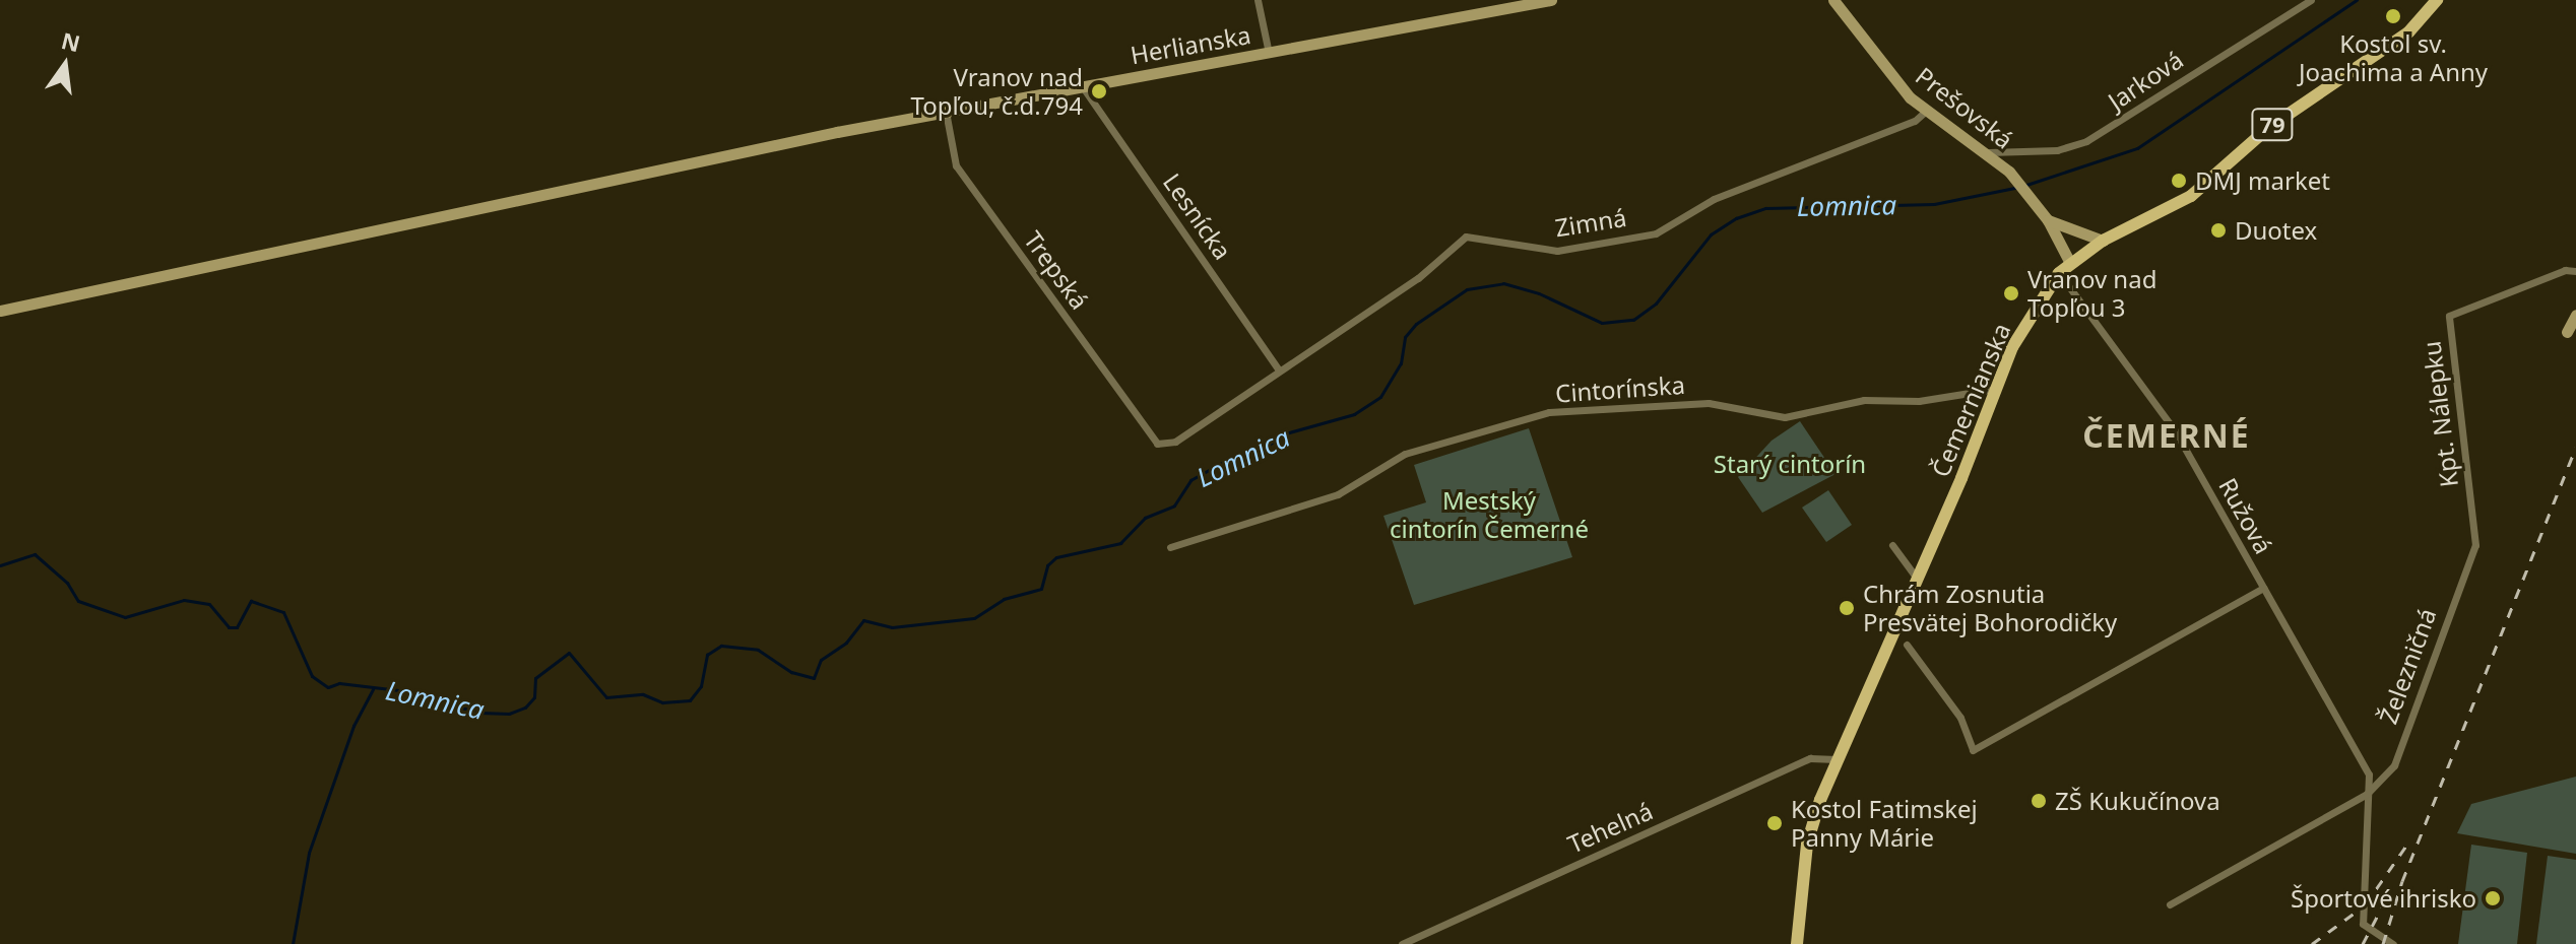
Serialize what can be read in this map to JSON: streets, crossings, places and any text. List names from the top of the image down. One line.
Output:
{"streets":{"main road":["Herlianska","Prešovská","79","Čemernianska"],"street":["Jarková","Lesnícka","Zimná","Trepská","Cintorínska","Kpt. Nálepku","Ružová","Železničná","Tehelná"]},"crossings":[["Herlianska","Lesnícka"],["Herlianska","Trepská"],["Jarková","Prešovská"],["Prešovská","Zimná"],["Prešovská","Čemernianska"],["Lesnícka","Zimná"],["Zimná","Trepská"],["Cintorínska","Čemernianska"],["Čemernianska","Ružová"],["Čemernianska","Tehelná"],["Kpt. Nálepku","Železničná"],["Ružová","Železničná"]],"districts":["ČEMERNÉ"],"water":["Lomnica"],"parks":["Starý cintorín","Mestský cintorín Čemerné"],"places":["Kostol sv. Joachima a Anny","Vranov nad Topľou, č.d.794","DMJ market","Duotex","Vranov nad Topľou 3","Chrám Zosnutia Presvätej Bohorodičky","ZŠ Kukučínova","Kostol Fatimskej Panny Márie","Športové ihrisko"],"north":"top"}
